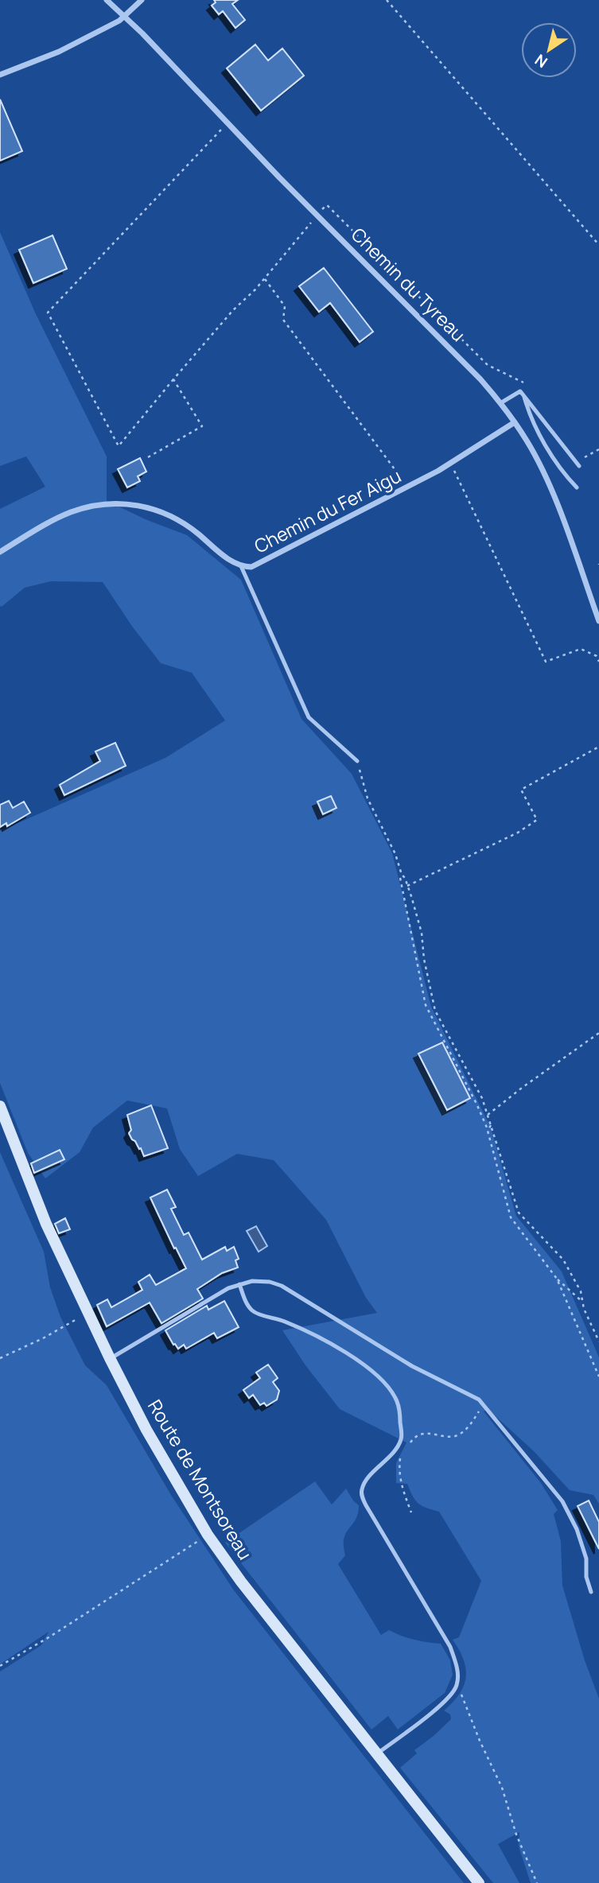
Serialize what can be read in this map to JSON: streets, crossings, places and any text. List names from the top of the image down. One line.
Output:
{"streets":{"main road":["Route de Montsoreau"],"street":["Chemin du Tyreau","Chemin du Fer Aigu"]},"crossings":[["Chemin du Tyreau","Chemin du Fer Aigu"]],"north":"bottom left"}
